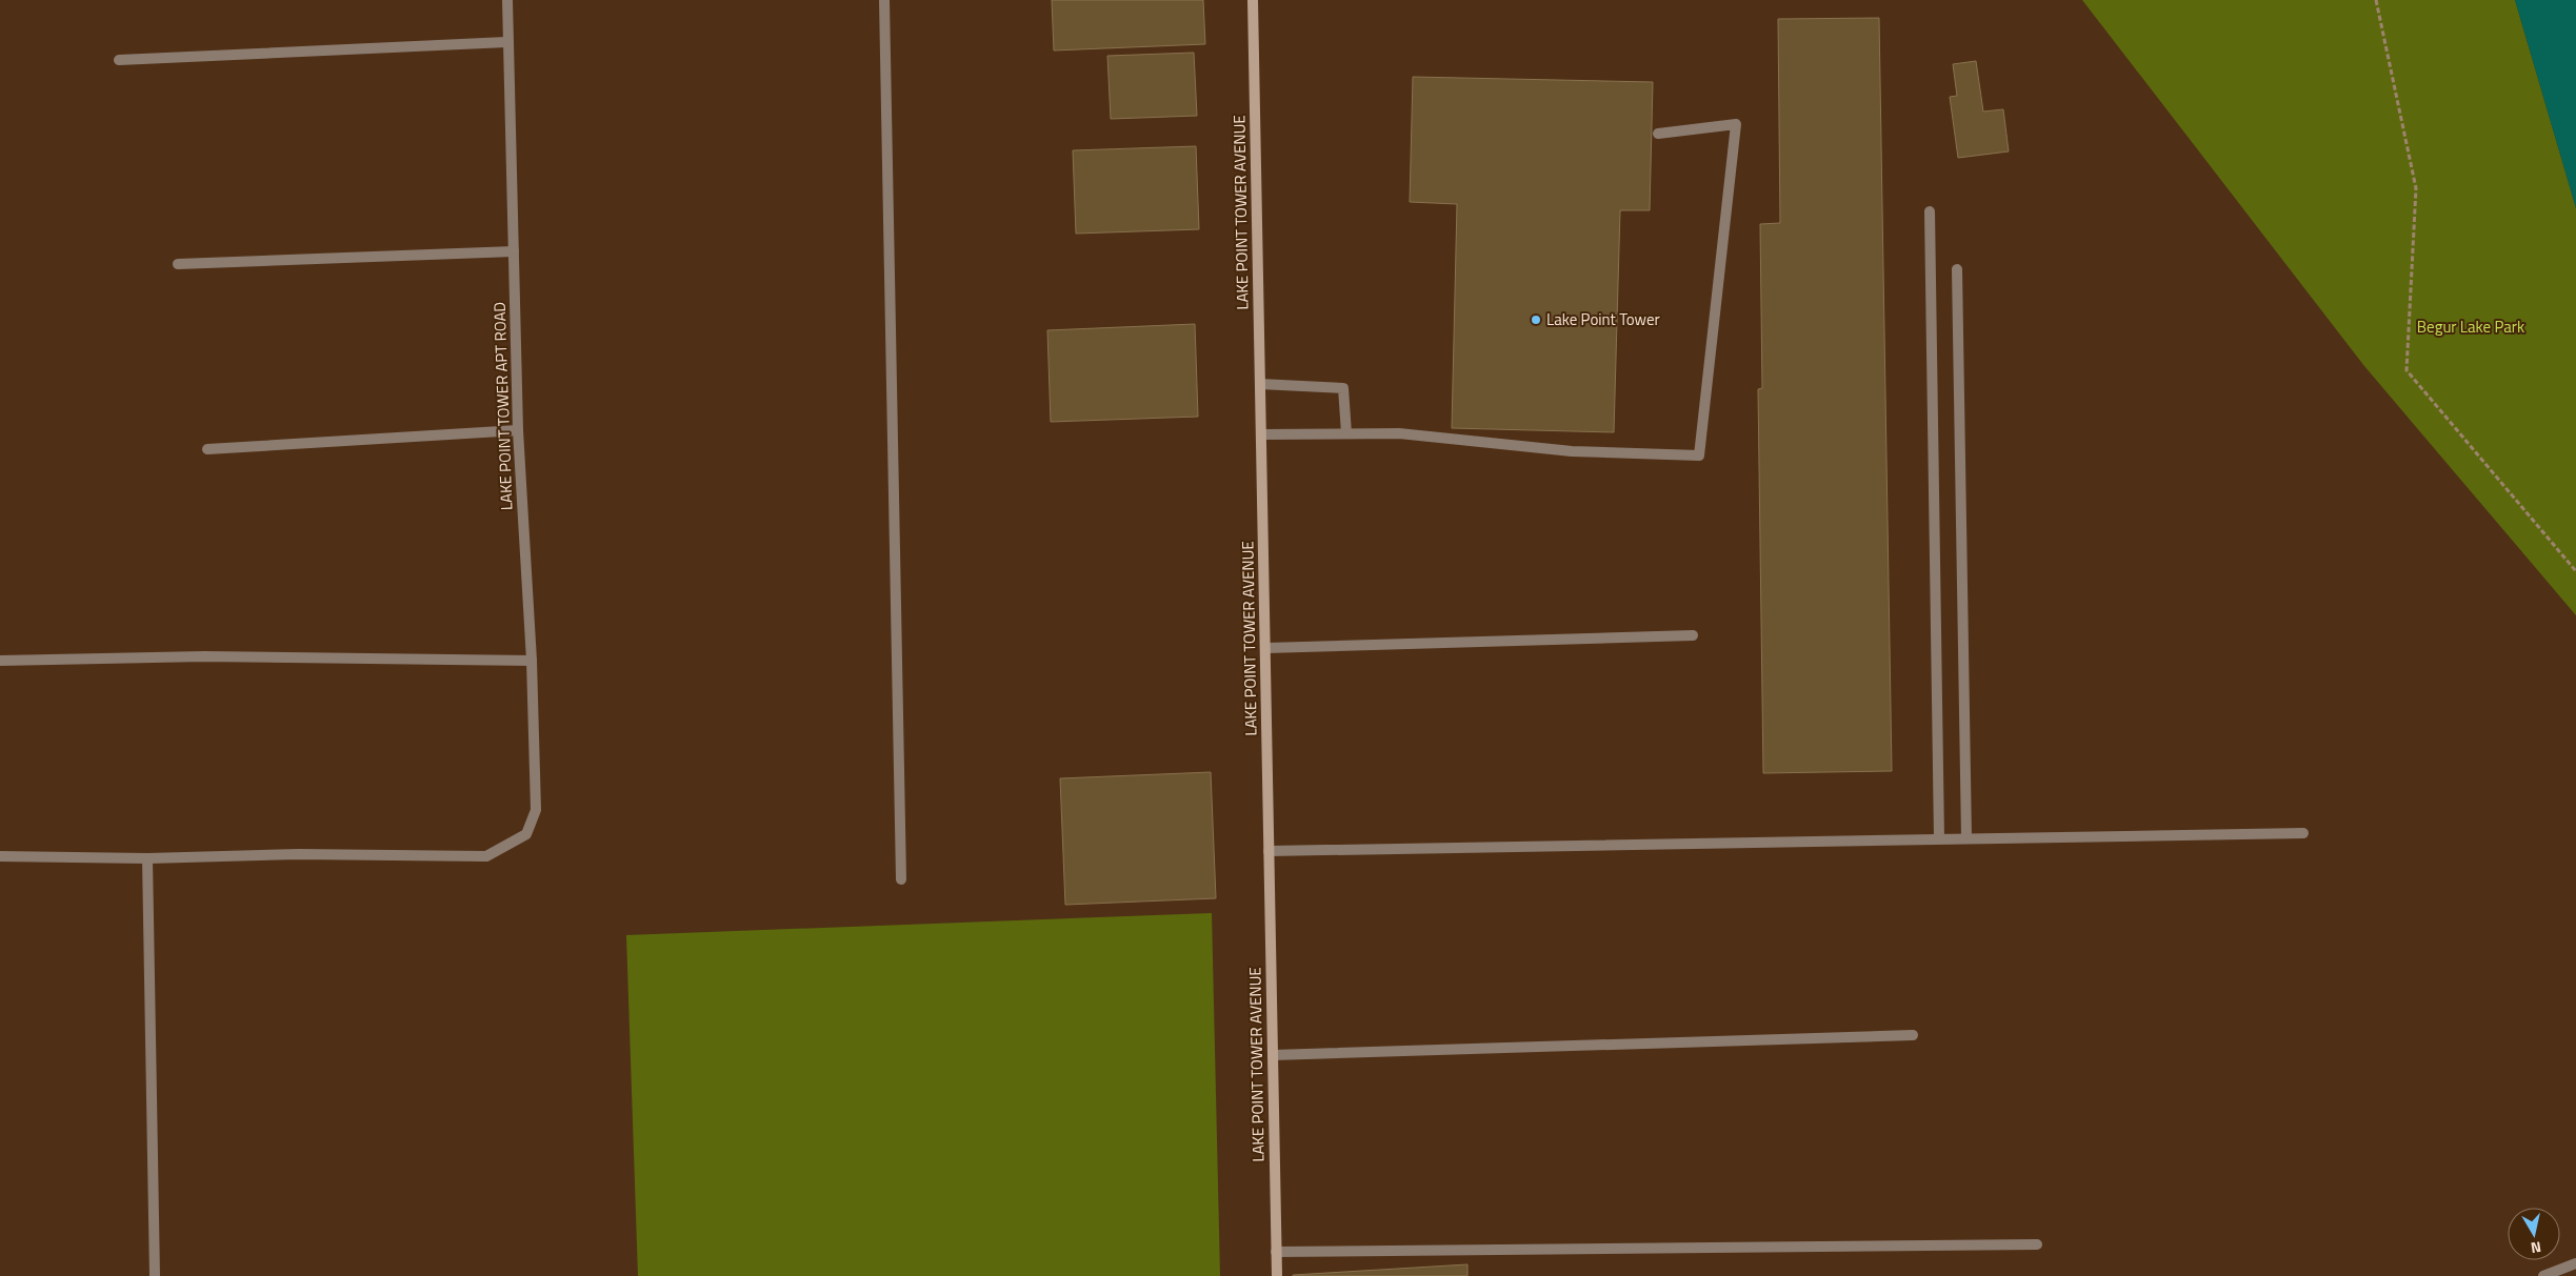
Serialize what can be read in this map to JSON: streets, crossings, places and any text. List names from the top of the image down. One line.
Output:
{"streets":{"street":["LAKE POINT TOWER AVENUE","LAKE POINT TOWER APT ROAD"]},"parks":["Begur Lake Park"],"places":["Lake Point Tower"],"north":"bottom"}
